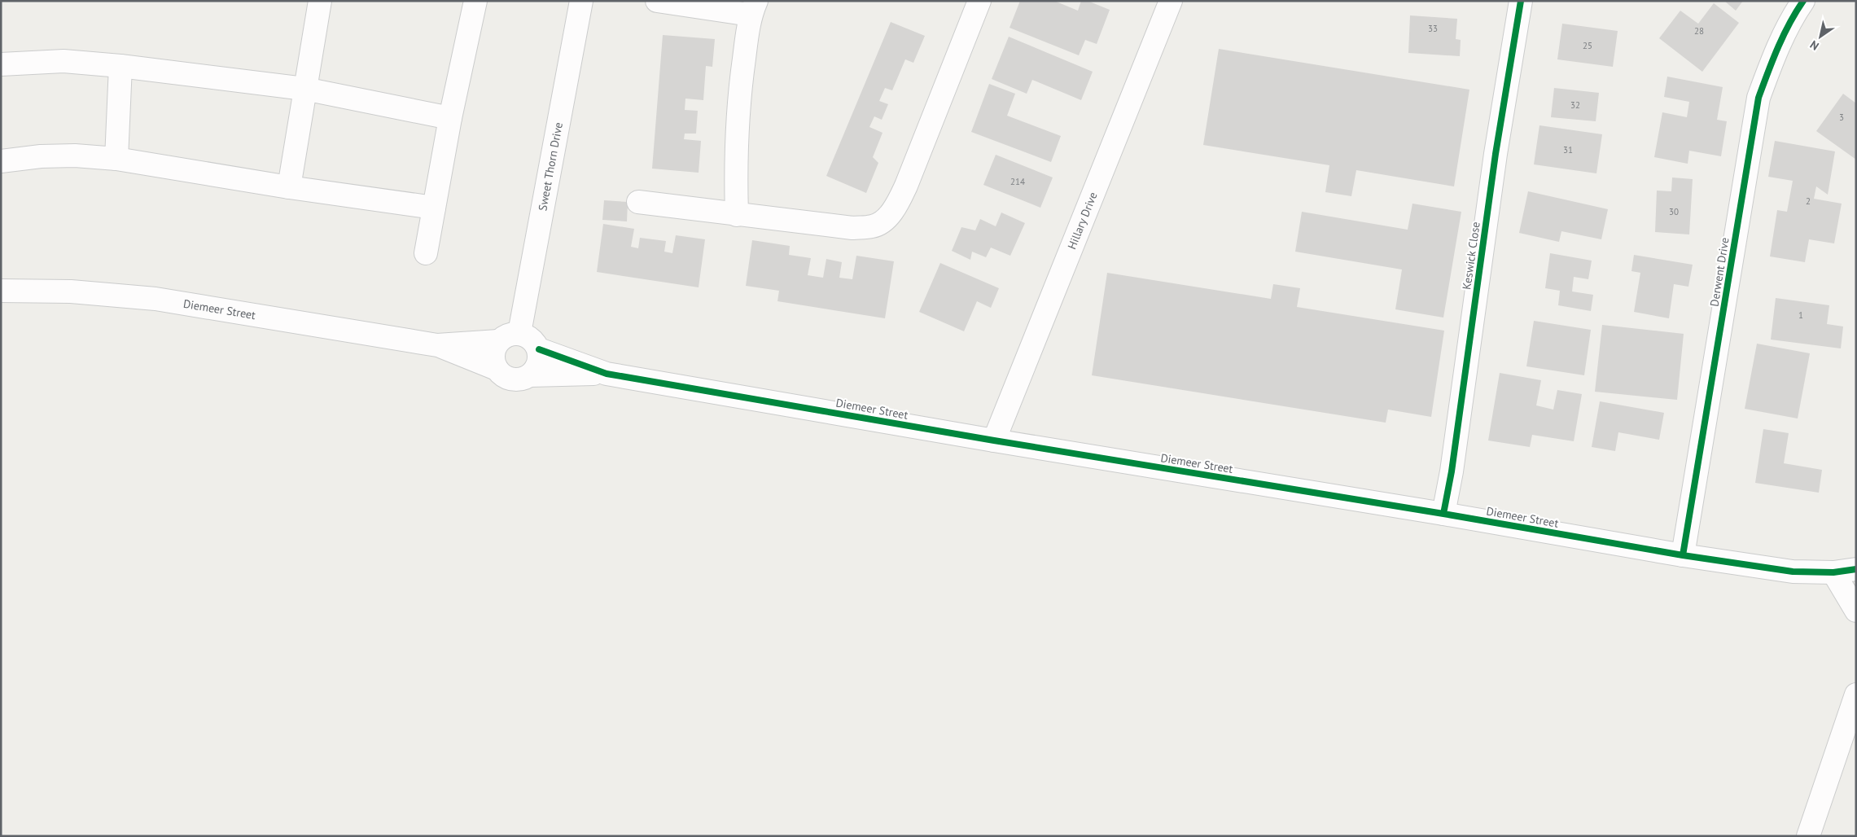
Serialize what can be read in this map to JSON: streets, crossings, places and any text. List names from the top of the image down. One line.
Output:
{"streets":{"street":["Sweet Thorn Drive","Hillary Drive","Keswick Close","Derwent Drive","Diemeer Street"]},"crossings":[["Sweet Thorn Drive","Diemeer Street"],["Hillary Drive","Diemeer Street"],["Keswick Close","Diemeer Street"],["Derwent Drive","Diemeer Street"]],"house_numbers":["33","28","25","32","3","31","214","2","30","1"],"north":"bottom left"}
